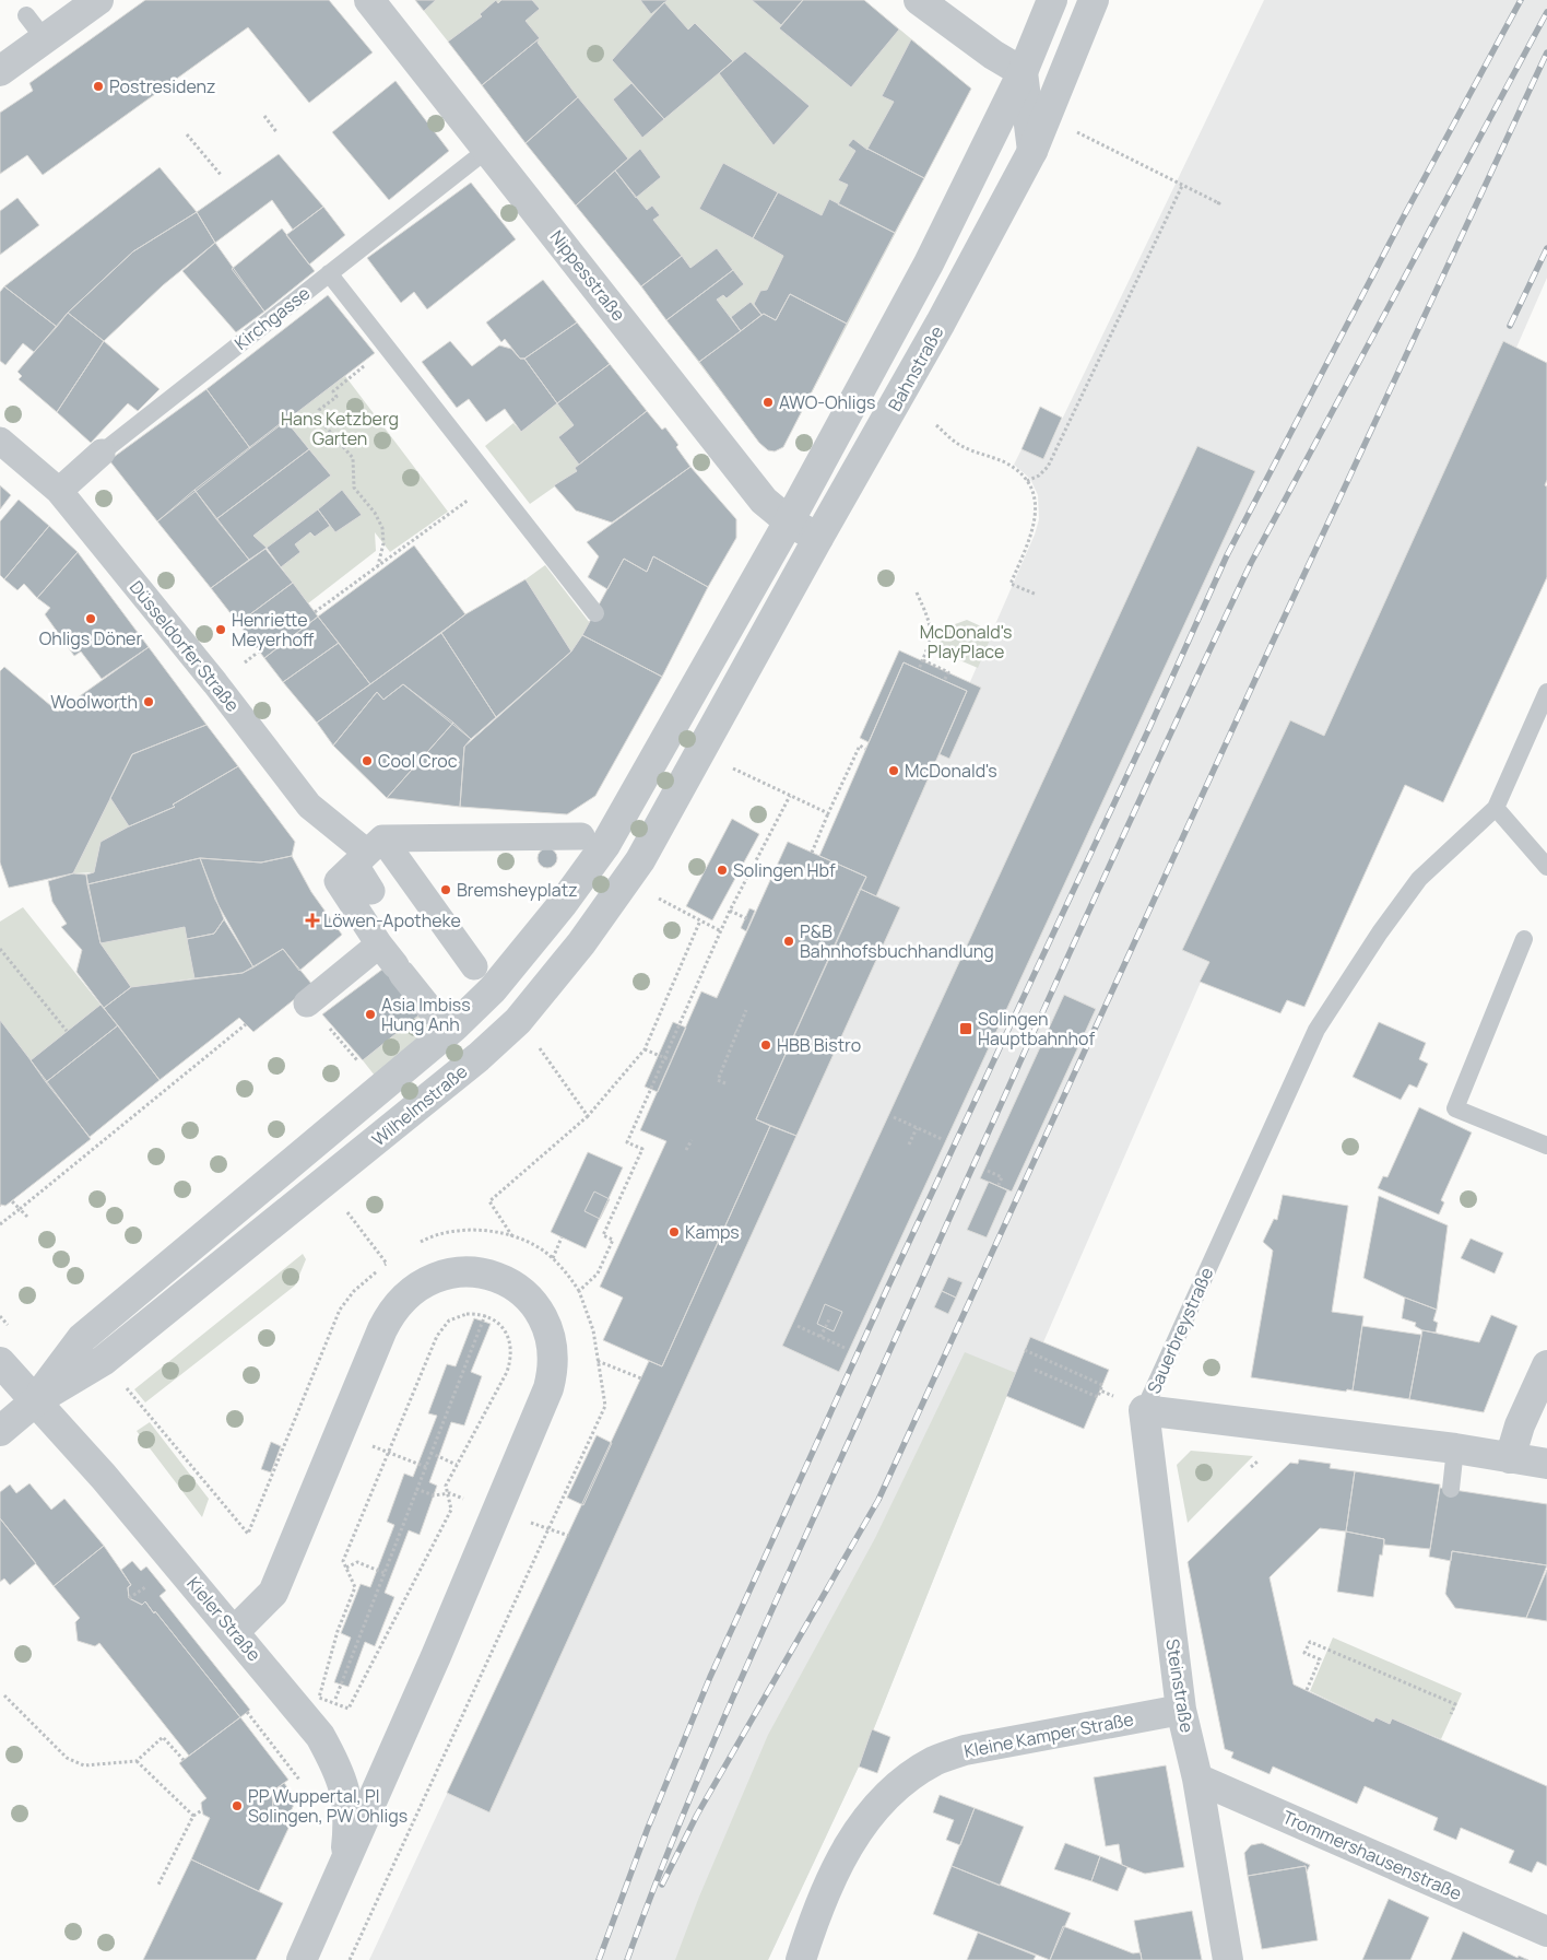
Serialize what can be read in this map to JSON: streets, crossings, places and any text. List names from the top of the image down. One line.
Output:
{"streets":{"street":["Nippesstraße","Kirchgasse","Bahnstraße","Düsseldorfer Straße","Wilhelmstraße","Sauerbreystraße","Kieler Straße","Steinstraße","Kleine Kamper Straße","Trommershausenstraße"]},"crossings":[["Nippesstraße","Kirchgasse"],["Nippesstraße","Bahnstraße"],["Nippesstraße","Wilhelmstraße"],["Kirchgasse","Düsseldorfer Straße"],["Bahnstraße","Wilhelmstraße"],["Düsseldorfer Straße","Wilhelmstraße"],["Wilhelmstraße","Kieler Straße"],["Sauerbreystraße","Steinstraße"],["Steinstraße","Kleine Kamper Straße"],["Steinstraße","Trommershausenstraße"]],"parks":["Hans Ketzberg Garten","McDonald's PlayPlace"],"places":{"other":["Postresidenz","AWO-Ohligs","Ohligs Döner","Henriette Meyerhoff","Woolworth","Cool Croc","McDonald's","Solingen Hbf","Bremsheyplatz","P&B Bahnhofsbuchhandlung","Asia Imbiss Hung Anh","HBB Bistro","Kamps","PP Wuppertal, PI Solingen, PW Ohligs"],"health":["Löwen-Apotheke"],"transit":["Solingen Hauptbahnhof"]}}
